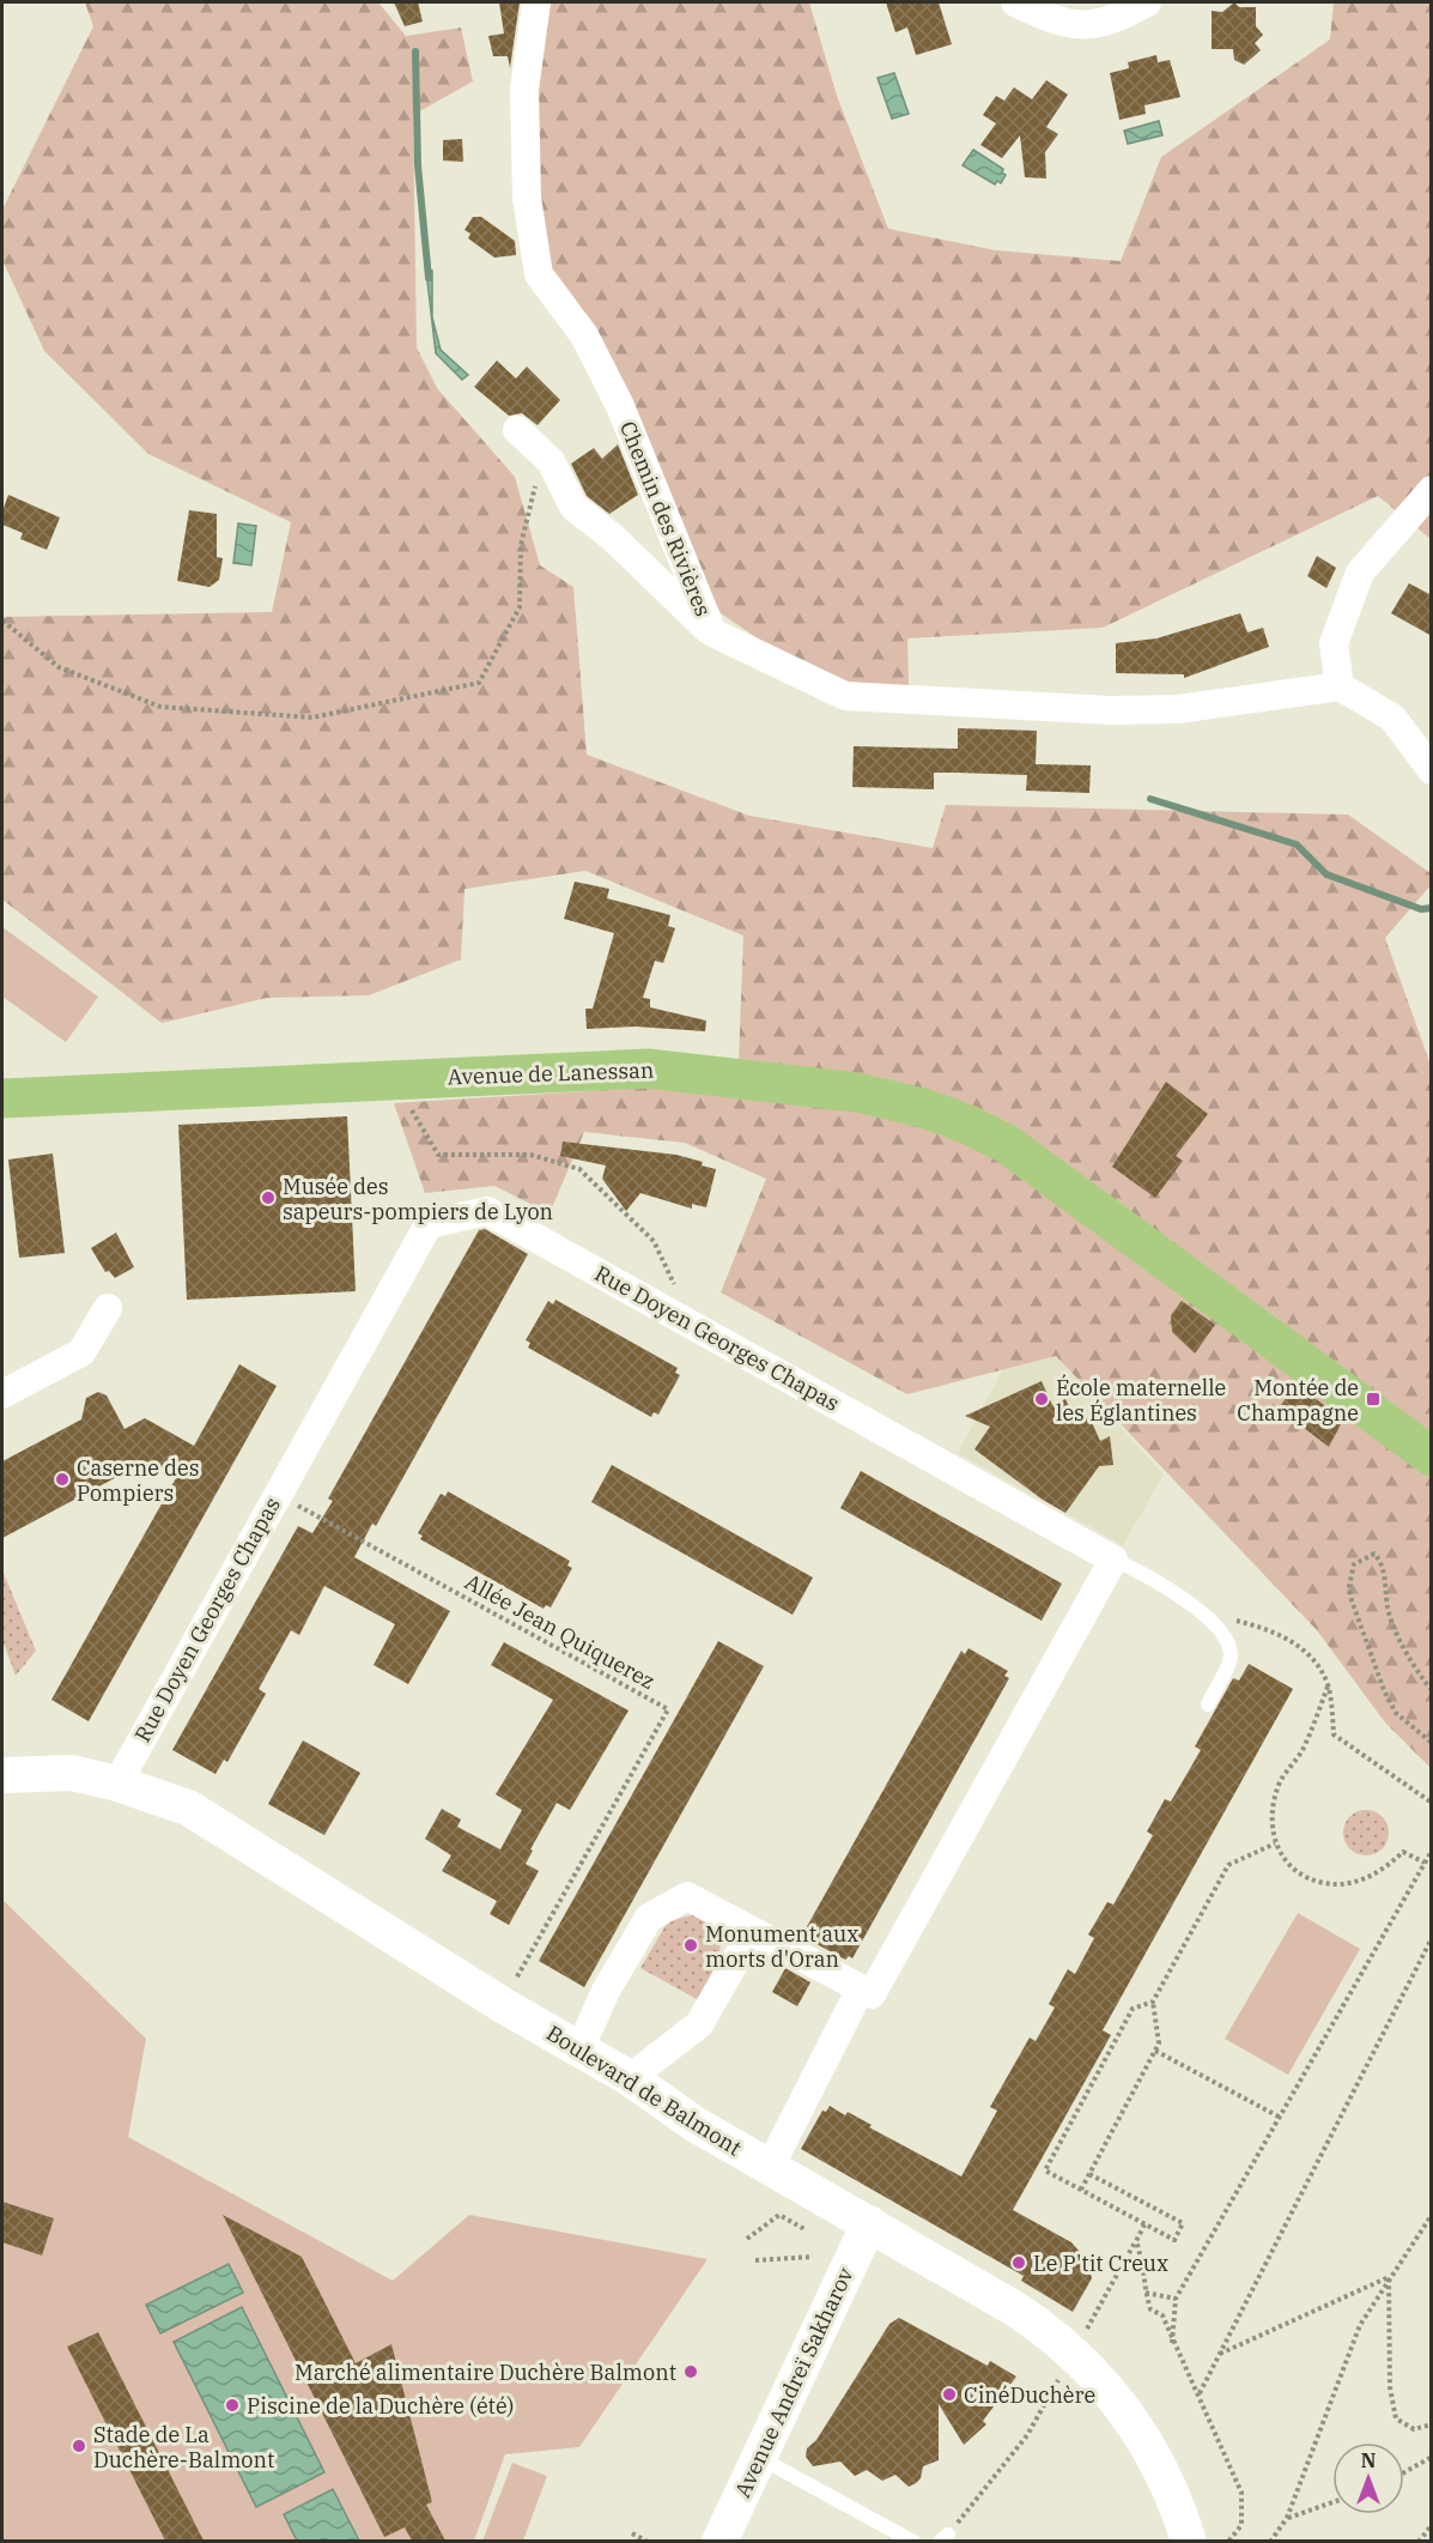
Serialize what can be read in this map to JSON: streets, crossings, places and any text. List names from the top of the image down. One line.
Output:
{"streets":{"main road":["Avenue de Lanessan"],"street":["Chemin des Rivières","Rue Doyen Georges Chapas","Boulevard de Balmont","Avenue Andreï Sakharov"],"path":["Allée Jean Quiquerez"]},"crossings":[["Rue Doyen Georges Chapas","Allée Jean Quiquerez"],["Rue Doyen Georges Chapas","Boulevard de Balmont"],["Boulevard de Balmont","Avenue Andreï Sakharov"]],"places":{"other":["Musée des sapeurs-pompiers de Lyon","École maternelle les Églantines","Caserne des Pompiers","Monument aux morts d'Oran","Le P'tit Creux","Marché alimentaire Duchère Balmont","CinéDuchère","Piscine de la Duchère (été)","Stade de La Duchère-Balmont"],"transit":["Montée de Champagne"]},"north":"top"}
